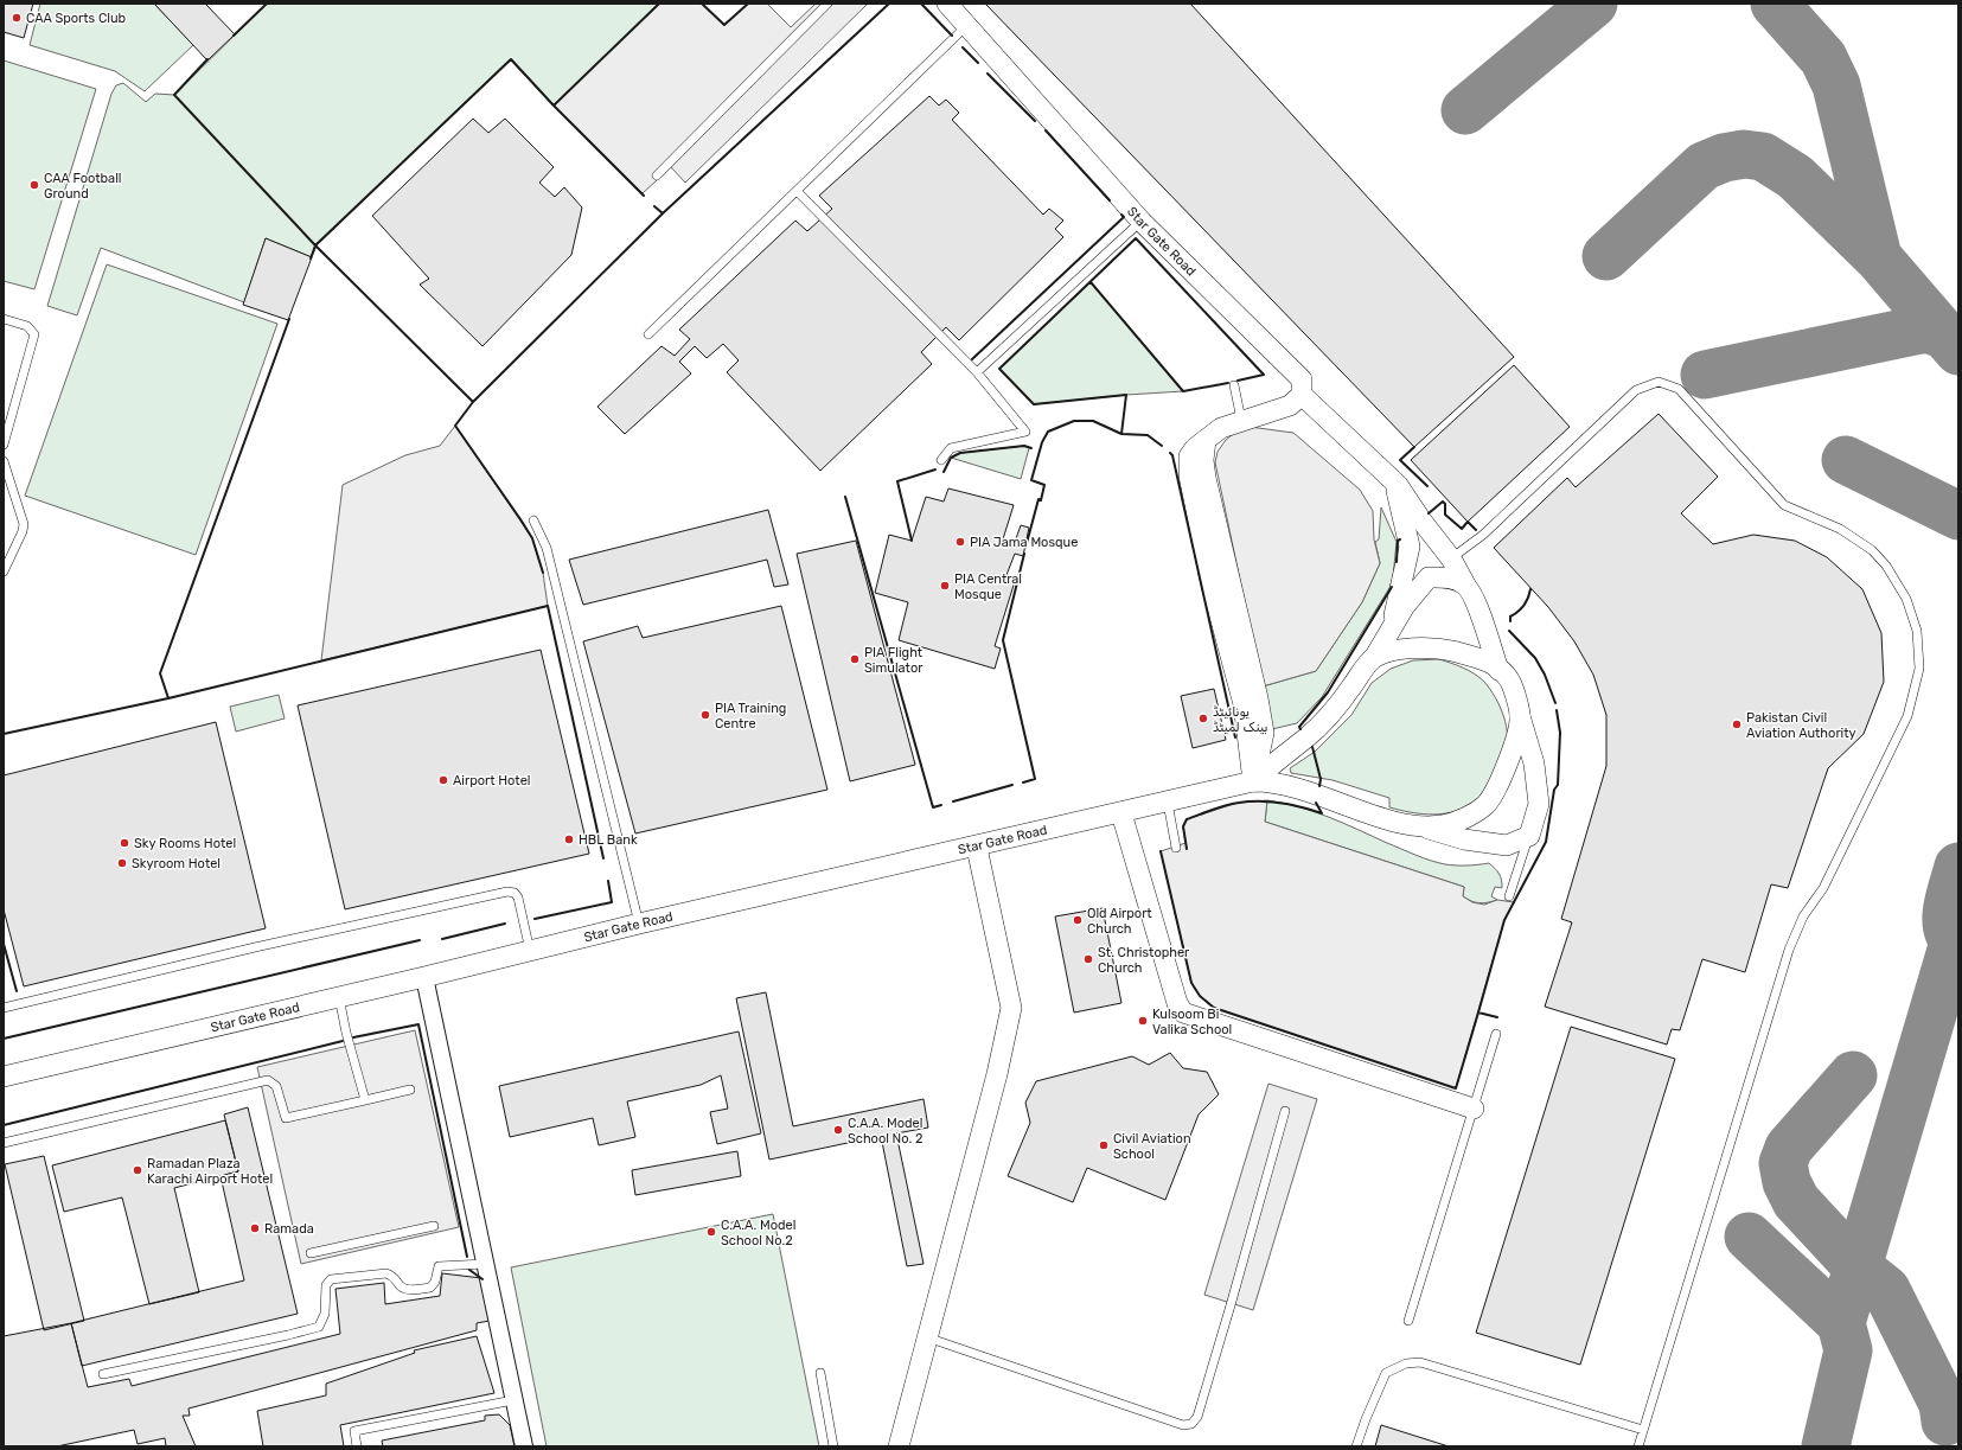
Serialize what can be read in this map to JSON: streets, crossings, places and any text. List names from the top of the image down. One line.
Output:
{"streets":{"street":["Star Gate Road"]},"places":["CAA Sports Club","CAA Football Ground","PIA Jama Mosque","PIA Central Mosque","PIA Flight Simulator","PIA Training Centre","یونائیٹڈ بینک لمیٹڈ","Pakistan Civil Aviation Authority","Airport Hotel","HBL Bank","Sky Rooms Hotel","Skyroom Hotel","Old Airport Church","St. Christopher Church","Kulsoom Bi Valika School","C.A.A. Model School No. 2","Civil Aviation School","Ramadan Plaza Karachi Airport Hotel","Ramada","C.A.A. Model School No.2"]}
